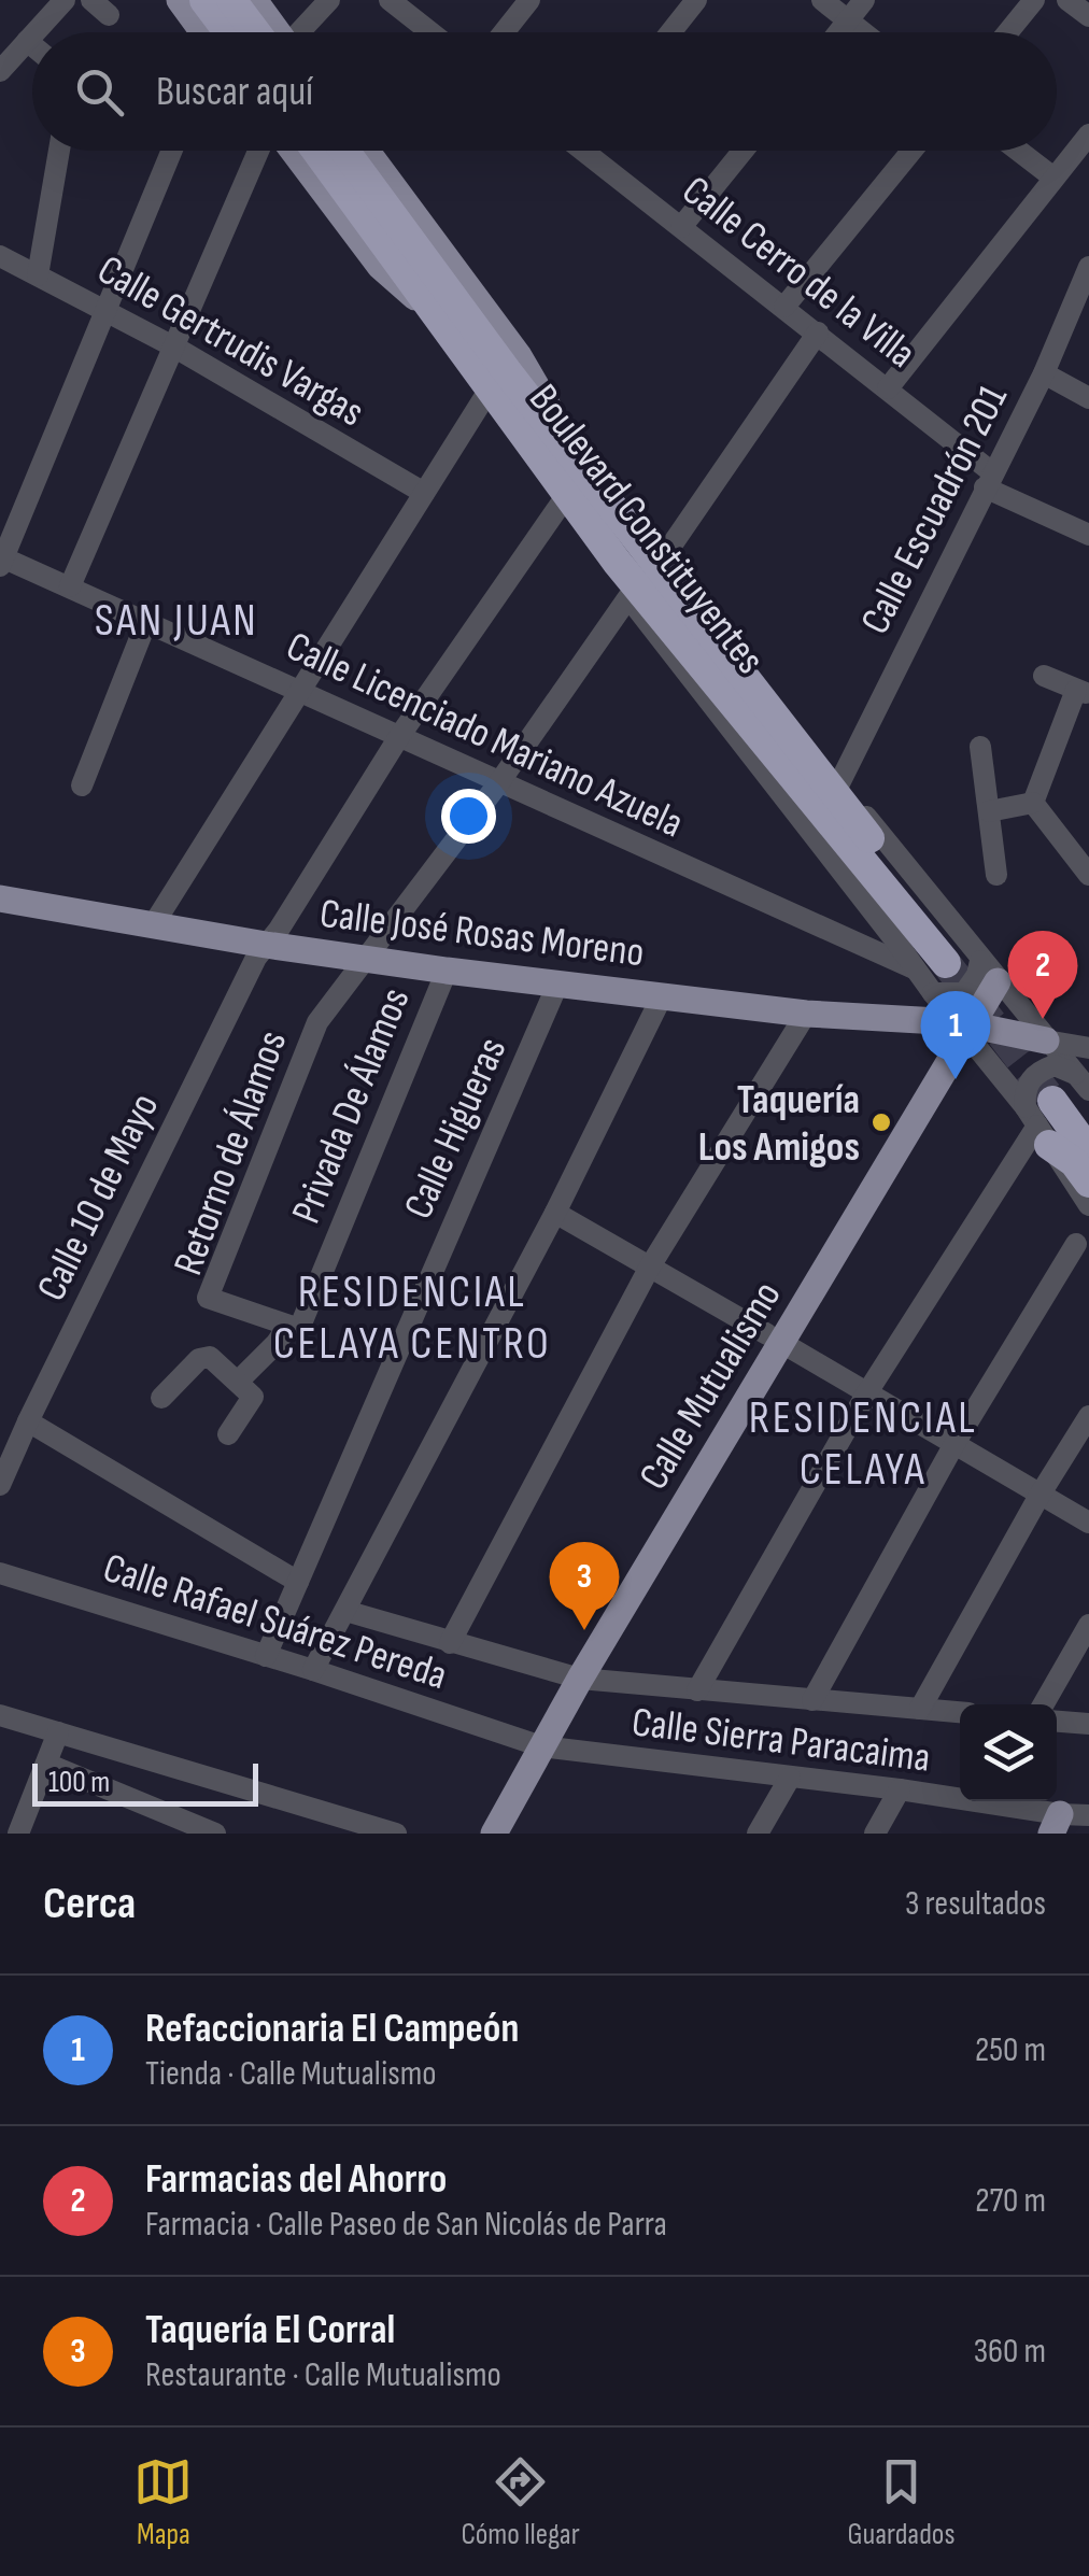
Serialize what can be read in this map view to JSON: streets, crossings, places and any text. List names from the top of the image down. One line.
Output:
{"streets":{"highway":["Boulevard Constituyentes"],"main road":["Calle José Rosas Moreno","Calle Mutualismo"],"street":["Calle Cerro de la Villa","Calle Gertrudis Vargas","Calle Escuadrón 201","Calle Licenciado Mariano Azuela","Privada De Álamos","Calle Higueras","Retorno de Álamos","Calle 10 de Mayo","Calle Rafael Suárez Pereda","Calle Sierra Paracaima"]},"crossings":[["Calle Cerro de la Villa","Calle Escuadrón 201"],["Boulevard Constituyentes","Calle 10 de Mayo"],["Boulevard Constituyentes","Calle Mutualismo"],["Calle Licenciado Mariano Azuela","Calle 10 de Mayo"],["Calle José Rosas Moreno","Privada De Álamos"],["Calle José Rosas Moreno","Calle Higueras"],["Calle José Rosas Moreno","Retorno de Álamos"],["Calle José Rosas Moreno","Calle 10 de Mayo"],["Calle José Rosas Moreno","Calle Mutualismo"],["Privada De Álamos","Retorno de Álamos"],["Calle Higueras","Calle Rafael Suárez Pereda"],["Calle Mutualismo","Calle Rafael Suárez Pereda"],["Calle Mutualismo","Calle Sierra Paracaima"],["Calle Rafael Suárez Pereda","Calle Sierra Paracaima"]],"districts":["SAN JUAN","RESIDENCIAL CELAYA CENTRO","RESIDENCIAL CELAYA"],"places":["Taquería Los Amigos"],"scale_bar":"100 m","page":{"search":"Buscar aquí","pins":["2","1","3"],"scale":"100 m","heading":["Cerca","3 resultados"],"list":[{"mark":"1","name":"Refaccionaria El Campeón","note":"Tienda · Calle Mutualismo","value":"250 m"},{"mark":"2","name":"Farmacias del Ahorro","note":"Farmacia · Calle Paseo de San Nicolás de Parra","value":"270 m"},{"mark":"3","name":"Taquería El Corral","note":"Restaurante · Calle Mutualismo","value":"360 m"}],"nav":["Mapa","Cómo llegar","Guardados"]}}
